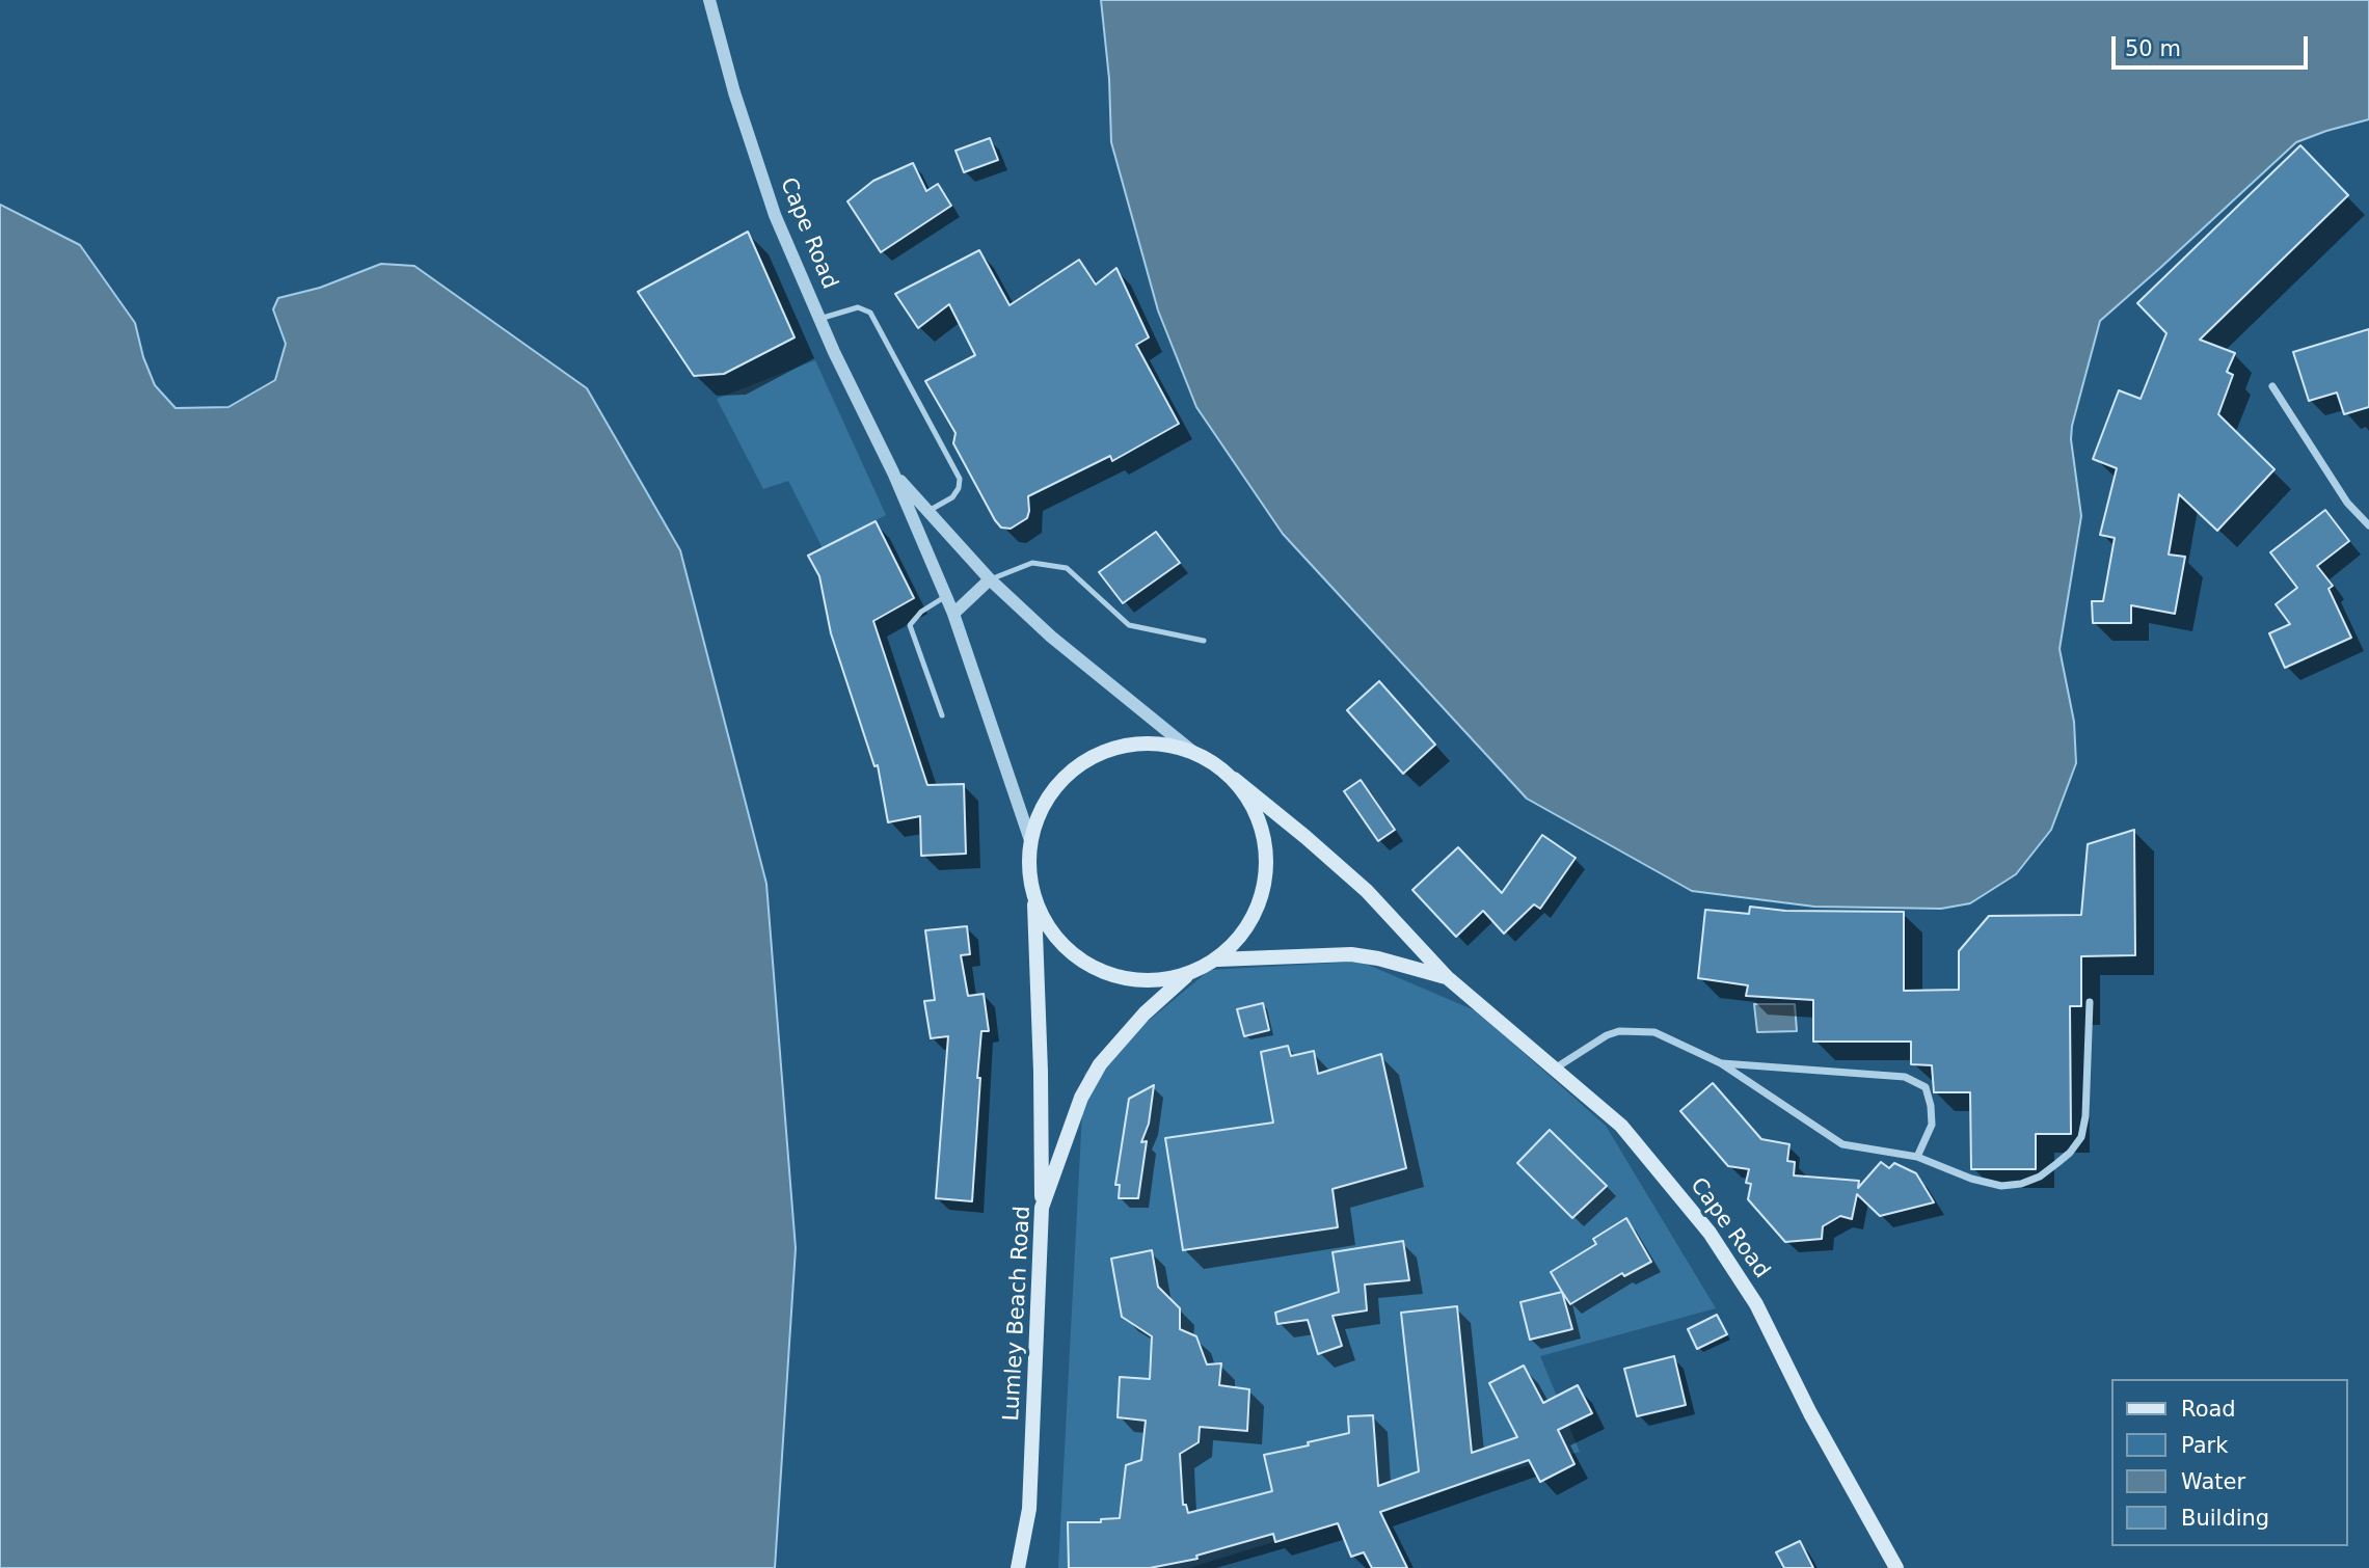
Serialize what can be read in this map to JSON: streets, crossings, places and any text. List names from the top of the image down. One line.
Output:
{"streets":{"main road":["Cape Road","Lumley Beach Road"]},"crossings":[["Cape Road","Lumley Beach Road"]],"legend":["Road","Park","Water","Building"],"scale_bar":"50 m"}
